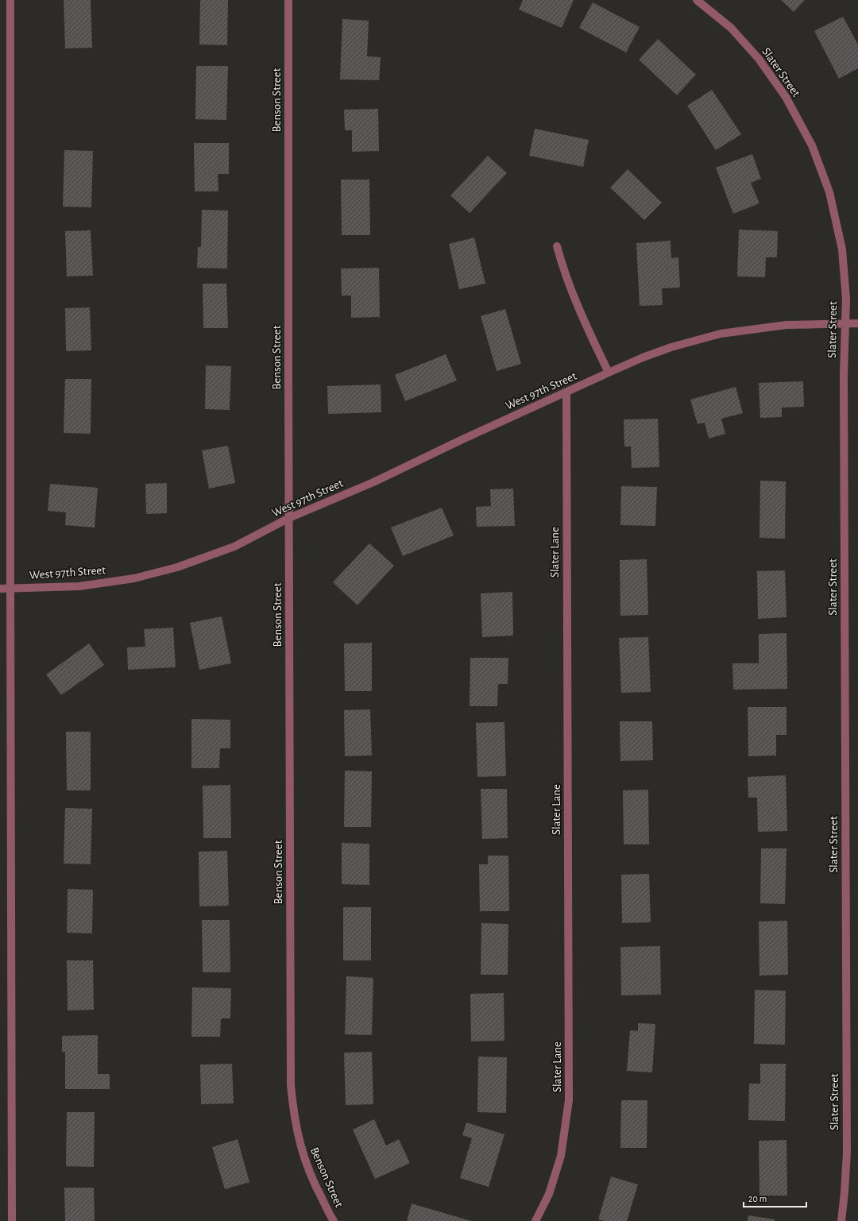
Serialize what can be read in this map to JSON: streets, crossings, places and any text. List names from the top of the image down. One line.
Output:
{"streets":{"street":["Slater Street","Benson Street","West 97th Street","Slater Lane"]},"crossings":[["Slater Street","West 97th Street"],["Benson Street","West 97th Street"],["West 97th Street","Slater Lane"]],"scale_bar":"20 m"}
